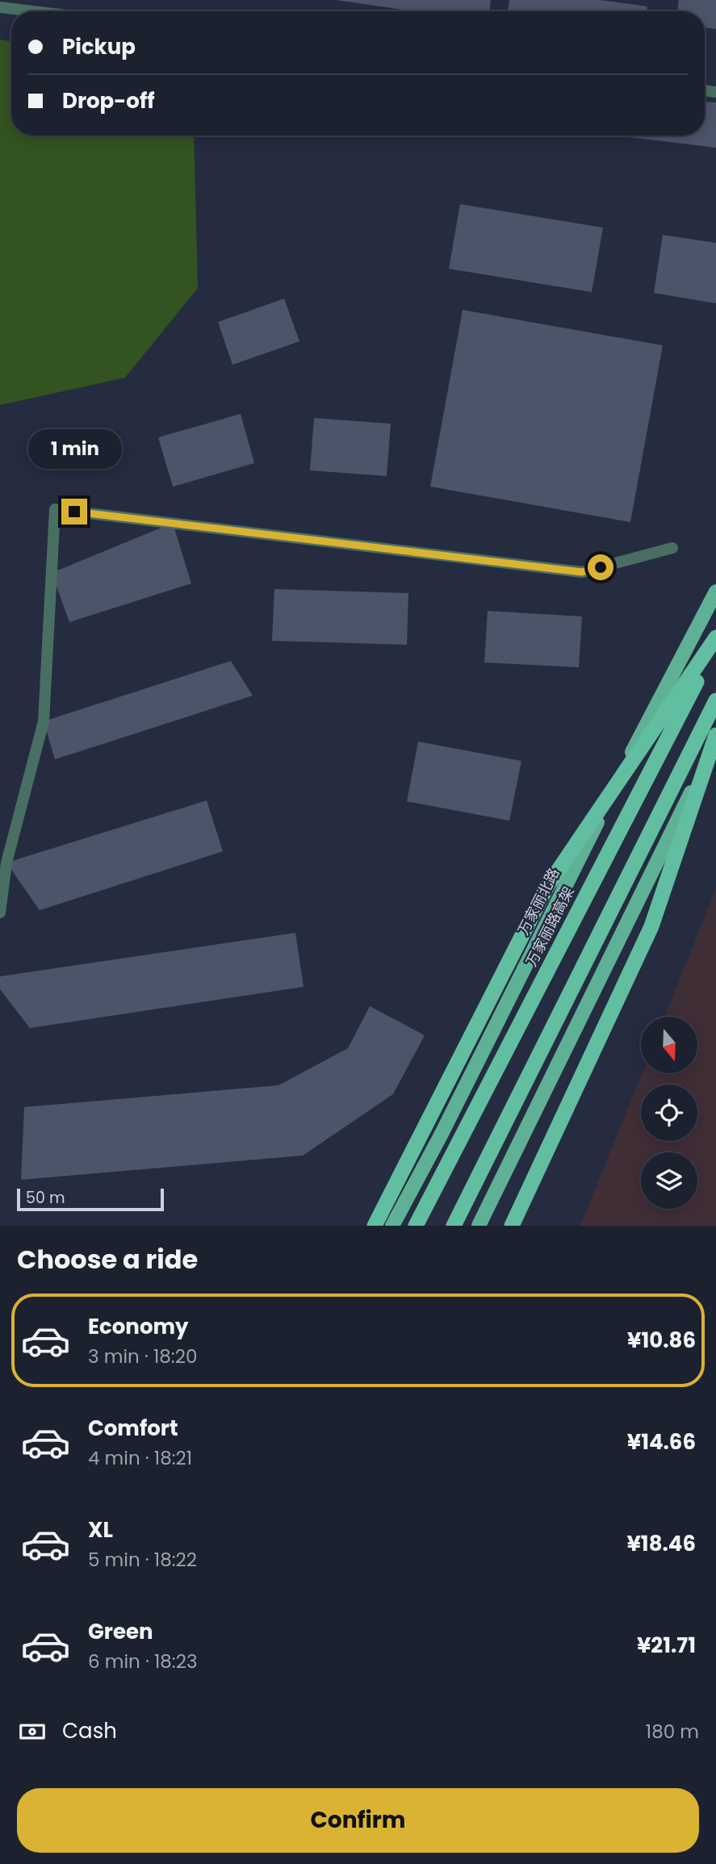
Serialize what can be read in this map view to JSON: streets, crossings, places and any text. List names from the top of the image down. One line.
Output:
{"streets":{"highway":["万家丽路高架"],"main road":["万家丽北路"]},"scale_bar":"50 m","north":"bottom","page":{"banner":["Pickup","Drop-off"],"bubble":"1 min","scale":"50 m","heading":"Choose a ride","list":[{"name":"Economy","note":"3 min · 18:20","value":"¥10.86"},{"name":"Comfort","note":"4 min · 18:21","value":"¥14.66"},{"name":"XL","note":"5 min · 18:22","value":"¥18.46"},{"name":"Green","note":"6 min · 18:23","value":"¥21.71"}],"pay":["Cash","180 m"],"buttons":"Confirm"}}
